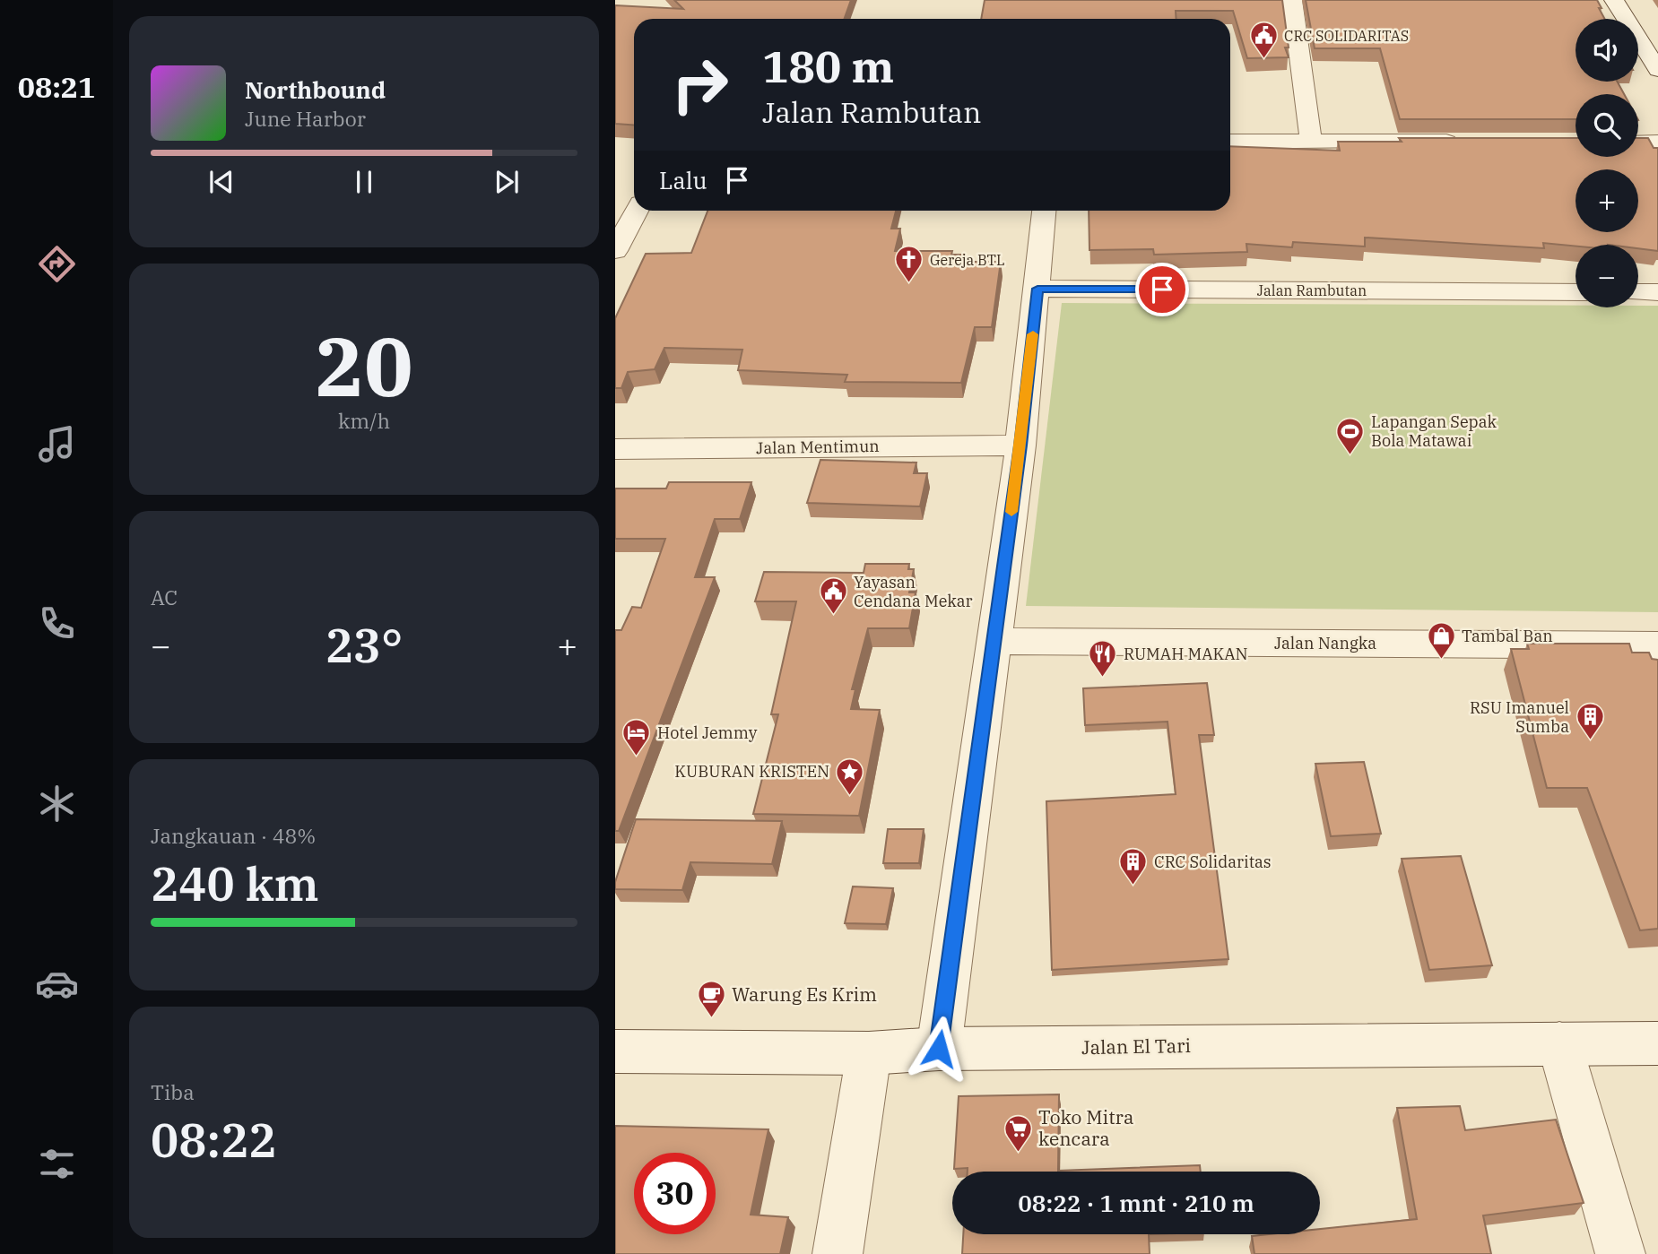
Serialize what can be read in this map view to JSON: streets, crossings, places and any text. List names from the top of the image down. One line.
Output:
{"streets":{"street":["Jalan Rambutan","Jalan Mentimun","Jalan Nangka","Jalan El Tari"]},"places":{"public building":["CRC SOLIDARITAS","Yayasan Cendana Mekar"],"church":["Gereja BTL"],"sports":["Lapangan Sepak Bola Matawai"],"shop":["Tambal Ban"],"restaurant":["RUMAH MAKAN"],"building":["RSU Imanuel Sumba","CRC Solidaritas"],"hotel":["Hotel Jemmy"],"place":["KUBURAN KRISTEN"],"cafe":["Warung Es Krim"],"supermarket":["Toko Mitra kencara"]},"page":{"tabs":"08:21","map_buttons":["+","−"],"turn":["180 m","Jalan Rambutan"],"song":["Northbound","June Harbor"],"then":"Lalu","tile":[["20","km/h"],"AC",["Jangkauan · 48%","240 km"],["Tiba","08:22"]],"heat":["−","23°","+"],"limit":"30","trip":"08:22 · 1 mnt · 210 m"}}
